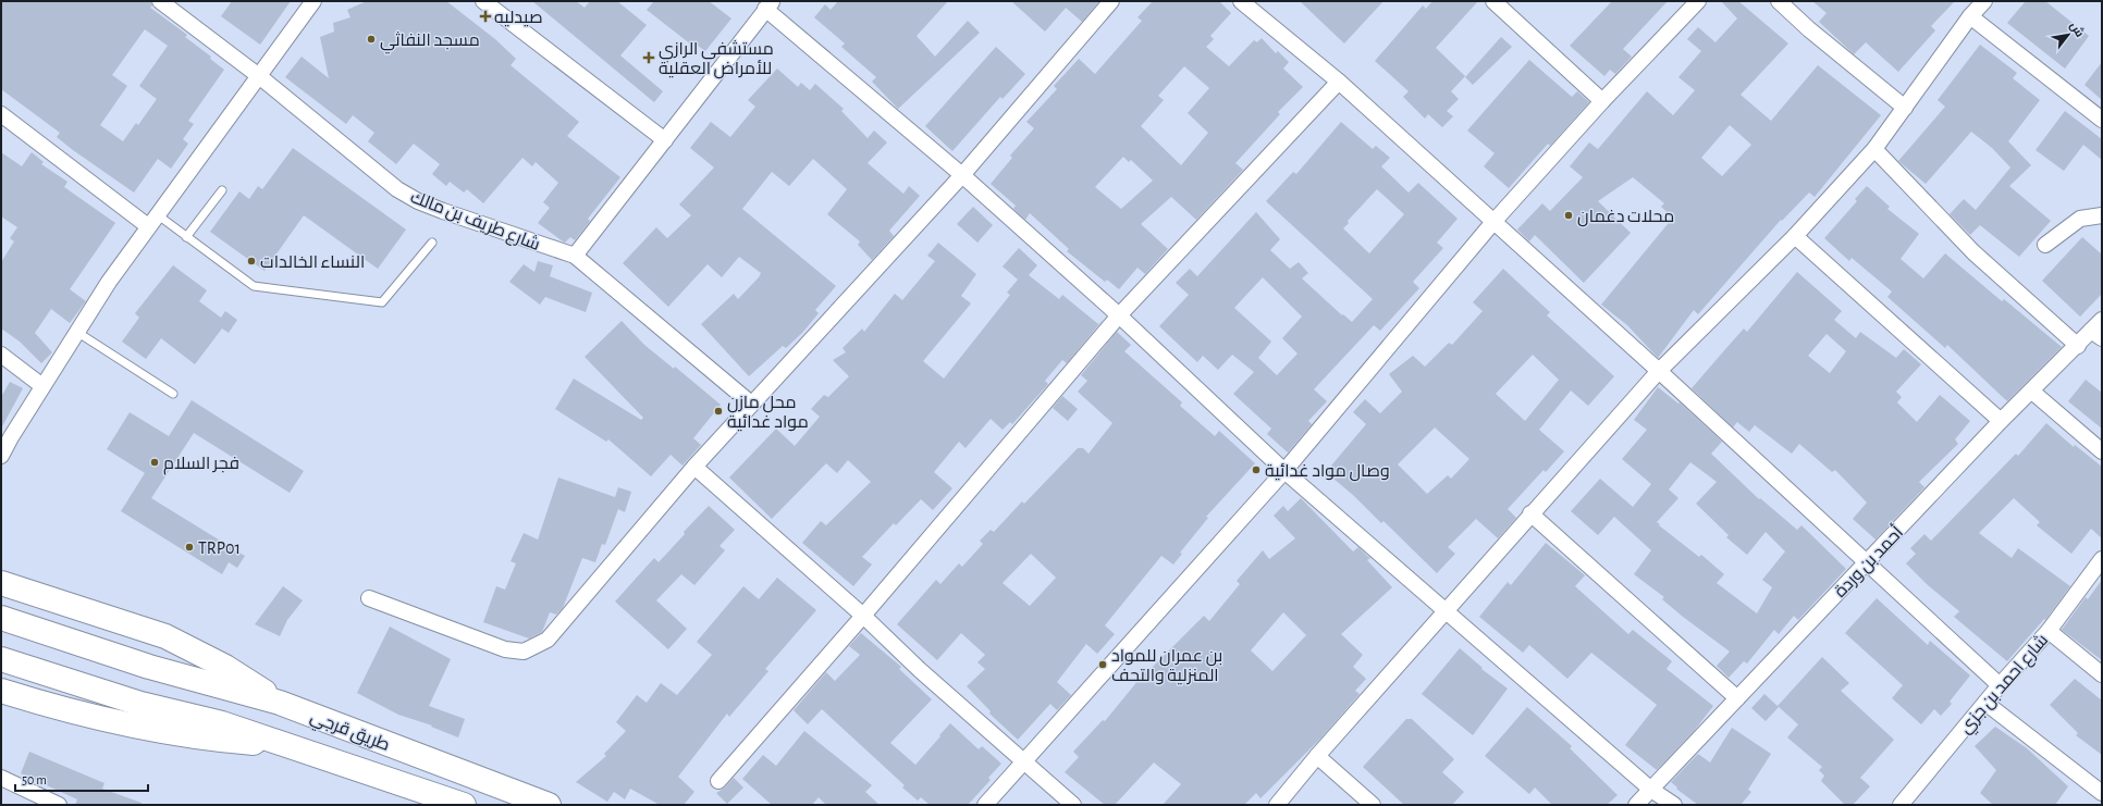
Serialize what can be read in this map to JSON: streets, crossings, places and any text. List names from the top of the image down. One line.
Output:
{"streets":{"highway":["طريق قرجي"],"street":["شارع طريف بن مالك","أحمد بن وردة","شارع احمد بن جزي"]},"places":{"health":["صيدليه","مستشفي الرازي للأمراض العقلية"],"other":["مسجد النفاثي","محلات دغمان","النساء الخالدات","محل مازن مواد غدائية","فجر السلام","وصال مواد غدائية","TRP01","بن عمران للمواد المنزلية والتحف"]},"scale_bar":"50 m","north":"top right"}
